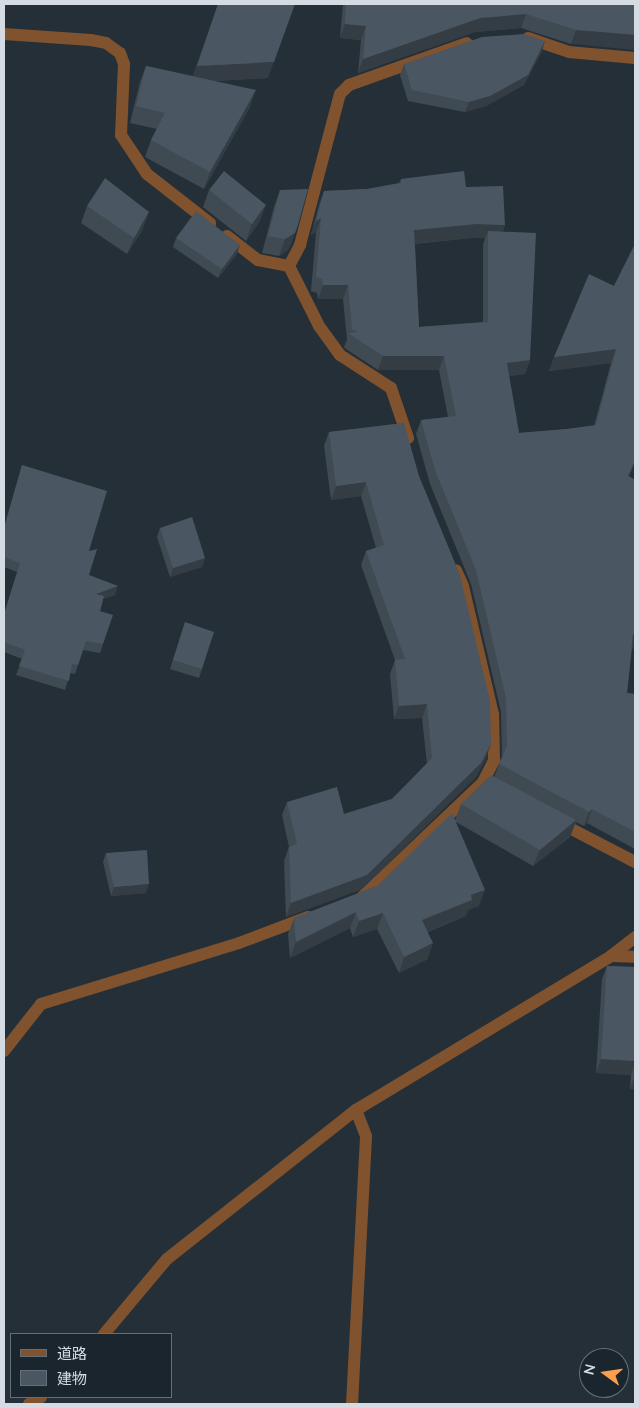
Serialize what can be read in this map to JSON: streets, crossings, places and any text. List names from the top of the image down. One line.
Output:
{"legend":["道路","建物"],"north":"left"}
